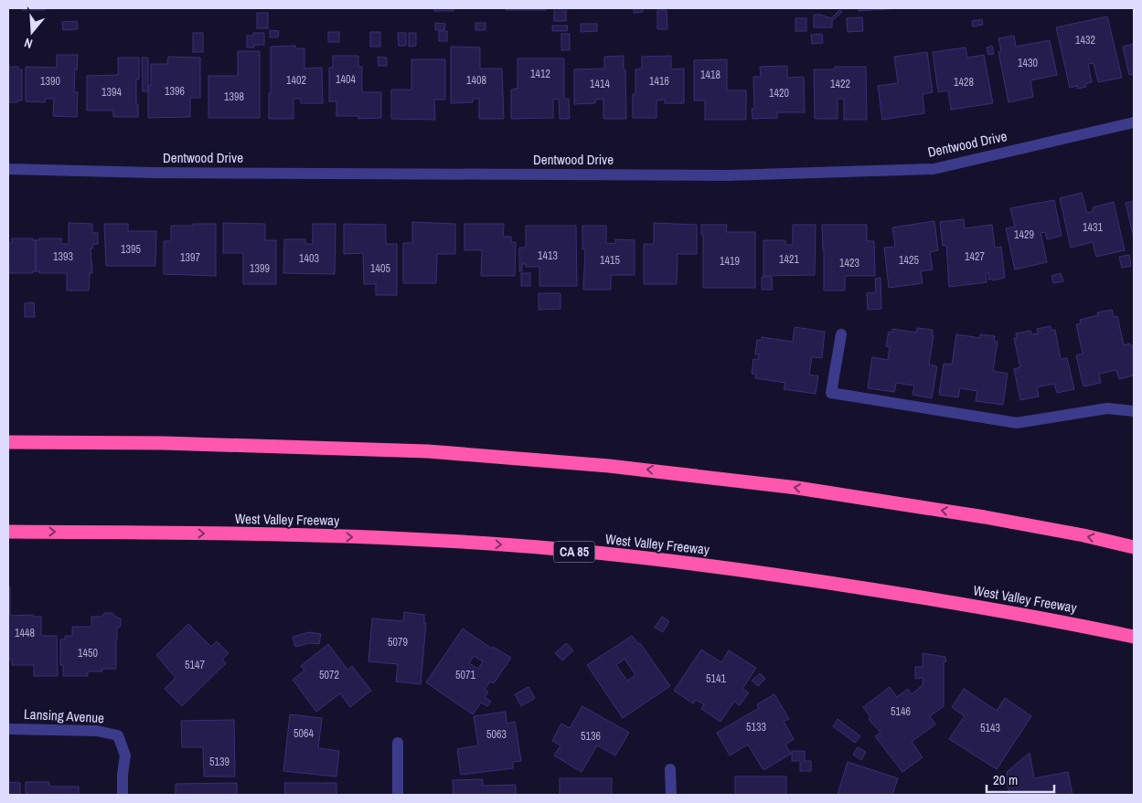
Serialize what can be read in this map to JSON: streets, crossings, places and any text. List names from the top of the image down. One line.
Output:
{"streets":{"highway":["West Valley Freeway","CA 85"],"street":["Dentwood Drive","Lansing Avenue"]},"house_numbers":["1432","1430","1412","1418","1404","1402","1408","1390","1416","1428","1414","1422","1396","1394","1420","1398","1431","1429","1395","1413","1393","1427","1397","1403","1421","1415","1425","1419","1423","1399","1405","1448","5079","1450","5147","5072","5071","5141","5146","5133","5143","5064","5063","5136","5139"],"scale_bar":"20 m","north":"bottom"}
